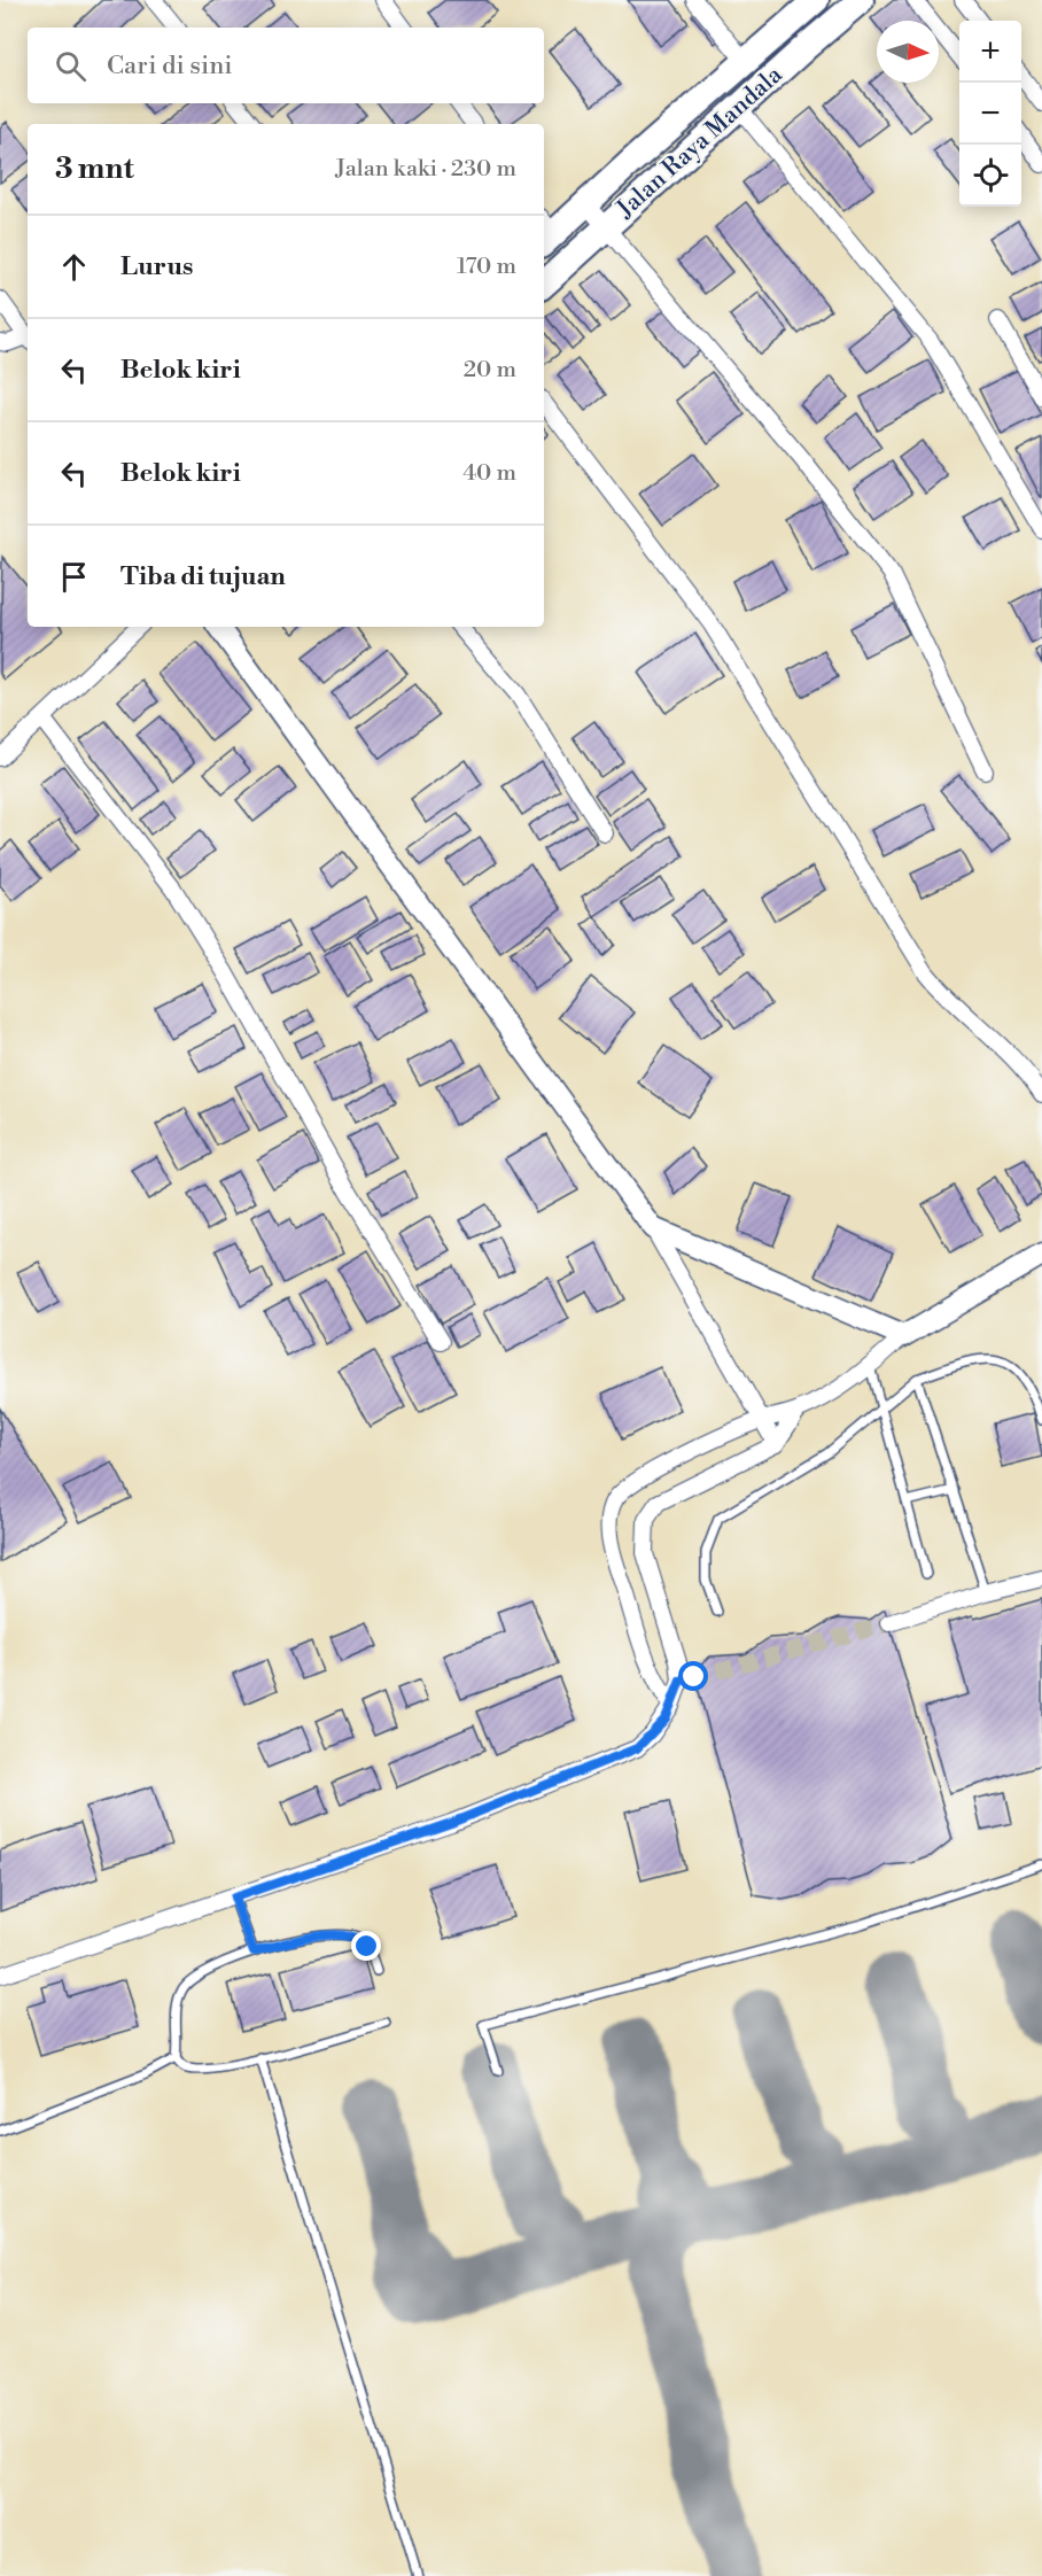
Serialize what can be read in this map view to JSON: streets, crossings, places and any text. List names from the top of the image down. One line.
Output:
{"streets":{"highway":["Jalan Raya Mandala"]},"north":"right","page":{"map_buttons":["+","−"],"search":"Cari di sini","heading":["3 mnt","Jalan kaki · 230 m"],"list":[["Lurus","170 m"],["Belok kiri","20 m"],["Belok kiri","40 m"],"Tiba di tujuan"]}}
